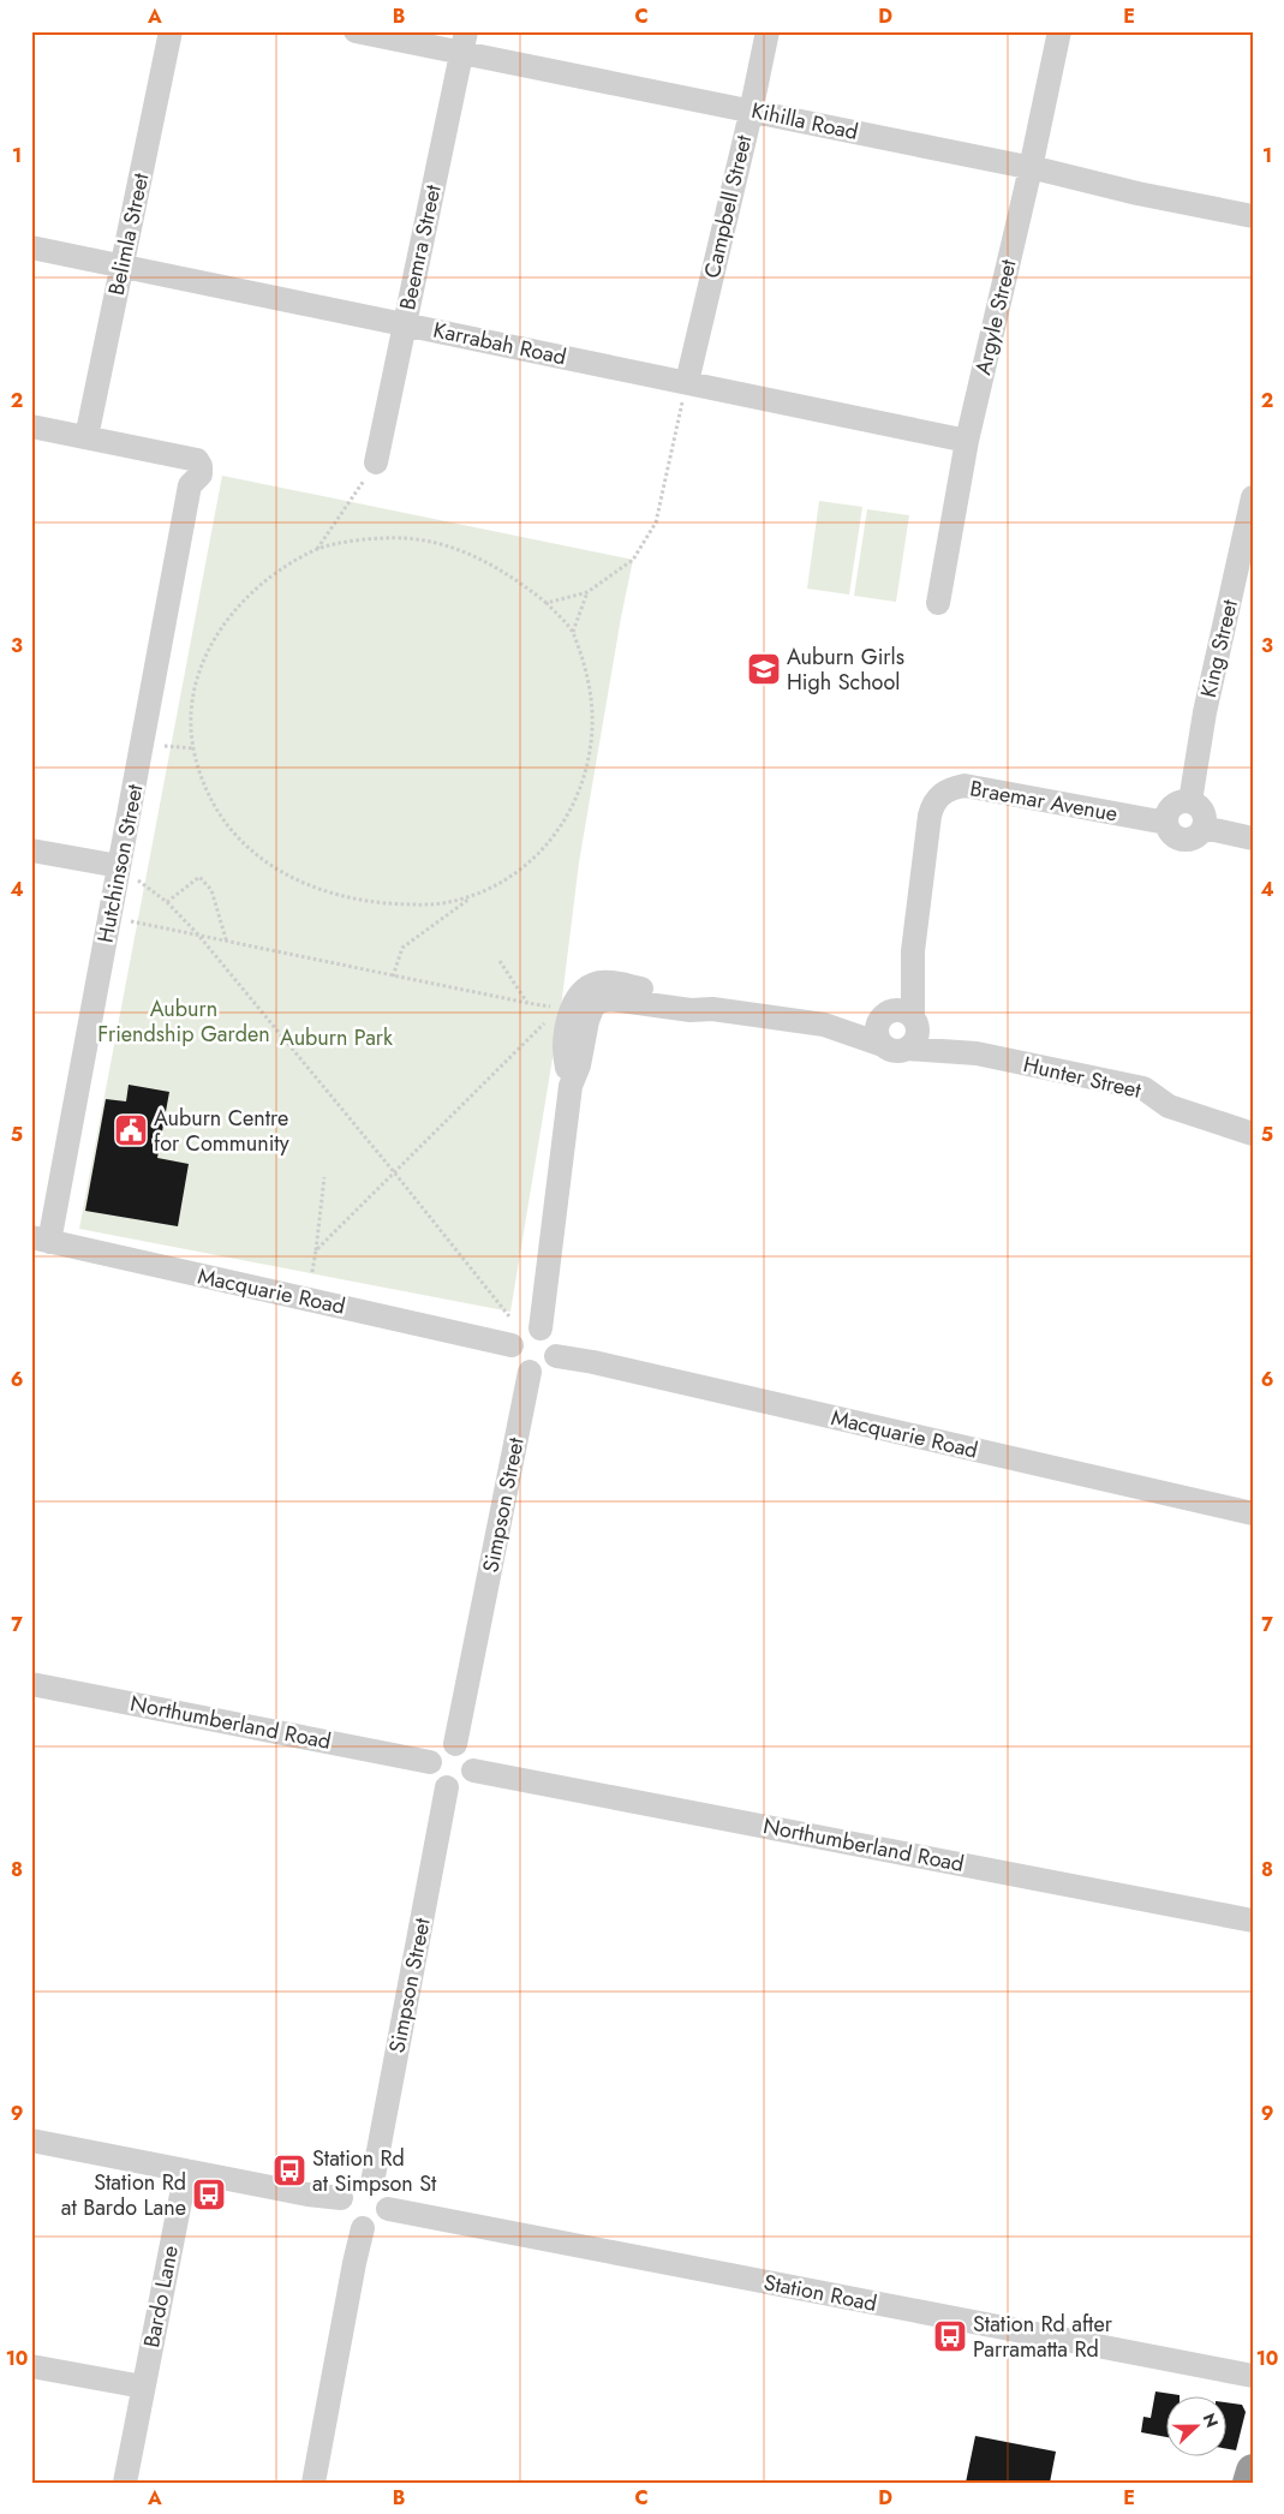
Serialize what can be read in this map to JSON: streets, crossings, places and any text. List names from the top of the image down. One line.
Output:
{"streets":{"street":["Kihilla Road","Campbell Street","Belimla Street","Beemra Street","Argyle Street","Karrabah Road","King Street","Braemar Avenue","Hutchinson Street","Hunter Street","Macquarie Road","Simpson Street","Northumberland Road","Station Road","Bardo Lane"]},"crossings":[["Kihilla Road","Campbell Street"],["Kihilla Road","Beemra Street"],["Kihilla Road","Argyle Street"],["Campbell Street","Karrabah Road"],["Belimla Street","Karrabah Road"],["Belimla Street","Hutchinson Street"],["Beemra Street","Karrabah Road"],["Argyle Street","Karrabah Road"],["King Street","Braemar Avenue"],["Braemar Avenue","Hunter Street"],["Hutchinson Street","Macquarie Road"],["Macquarie Road","Simpson Street"],["Simpson Street","Northumberland Road"],["Simpson Street","Station Road"]],"parks":["Auburn Friendship Garden","Auburn Park"],"places":{"school or university":["Auburn Girls High School"],"public building":["Auburn Centre for Community"],"bus stop":["Station Rd at Simpson St","Station Rd at Bardo Lane","Station Rd after Parramatta Rd"]},"north":"right","grid":{"columns":["A","B","C","D","E"],"rows":["1","2","3","4","5","6","7","8","9","10"]}}
